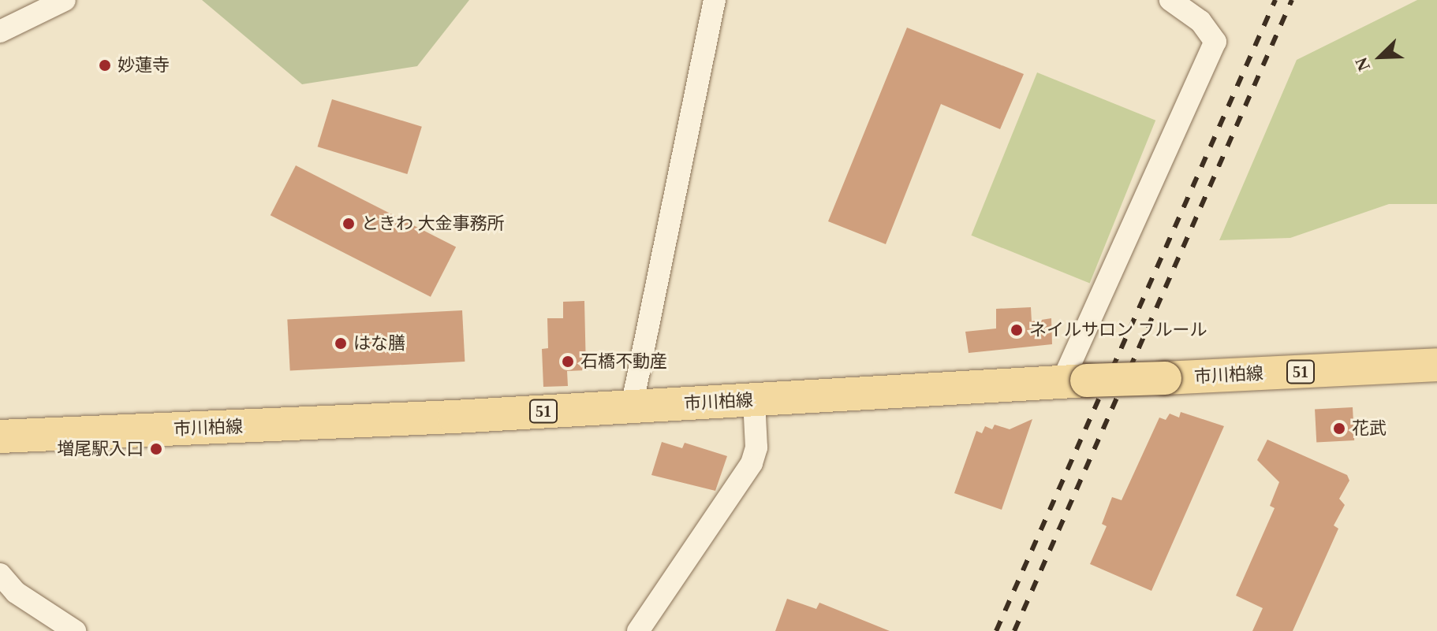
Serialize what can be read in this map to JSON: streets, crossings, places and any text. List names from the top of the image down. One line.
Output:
{"streets":{"main road":["51","市川柏線"]},"places":["妙蓮寺","ときわ 大金事務所","ネイルサロン フルール","はな膳","石橋不動産","花武","増尾駅入口"],"north":"bottom left"}
